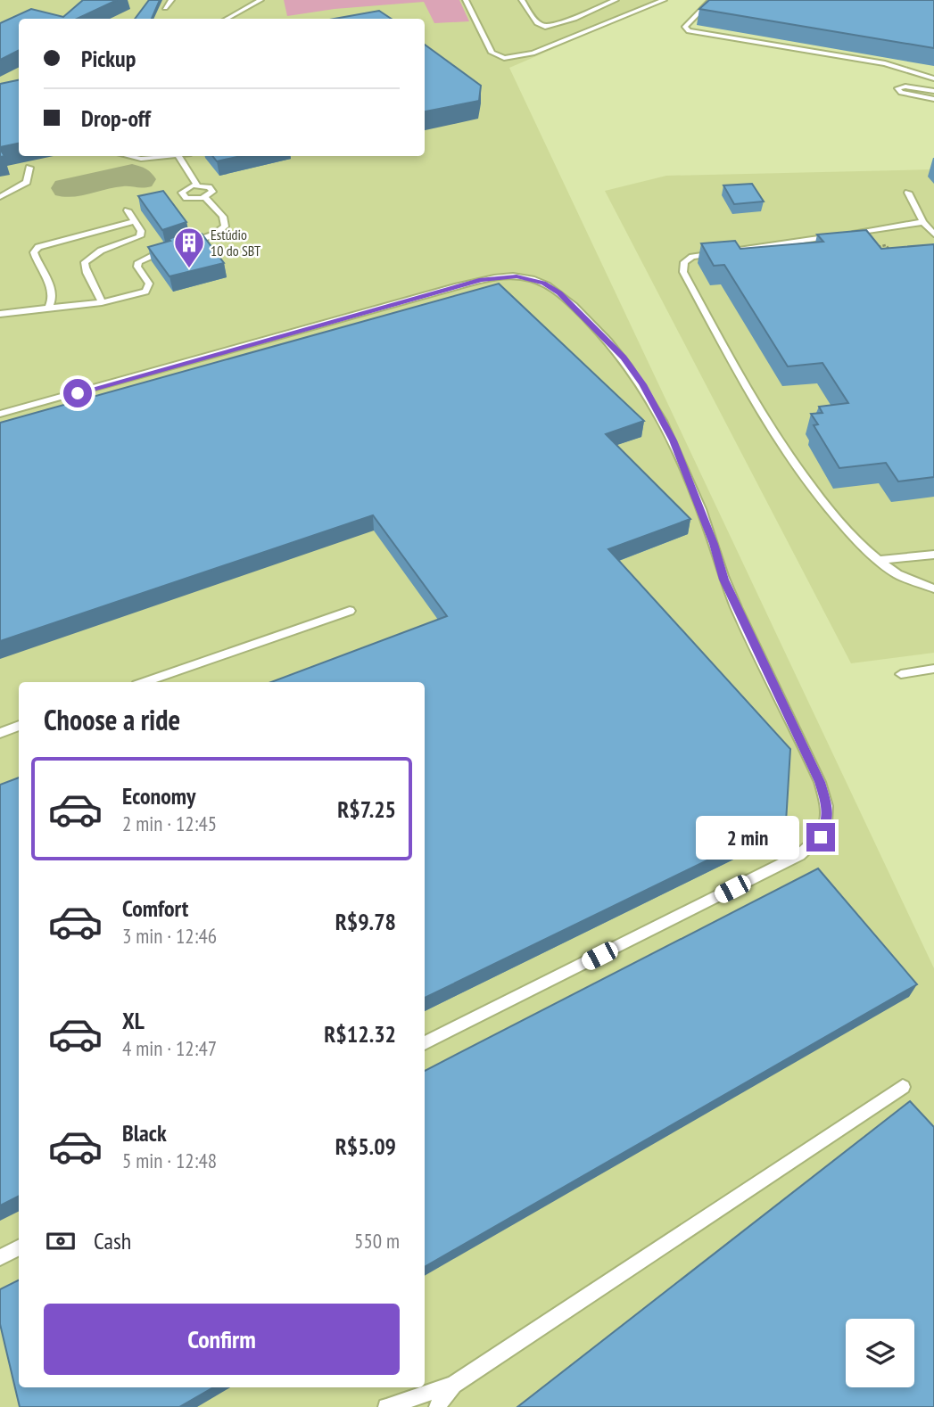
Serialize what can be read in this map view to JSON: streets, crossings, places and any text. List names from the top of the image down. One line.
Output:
{"places":{"building":["Estúdio 10 do SBT"]},"page":{"banner":["Pickup","Drop-off"],"heading":"Choose a ride","list":[{"name":"Economy","note":"2 min · 12:45","value":"R$7.25"},{"name":"Comfort","note":"3 min · 12:46","value":"R$9.78"},{"name":"XL","note":"4 min · 12:47","value":"R$12.32"},{"name":"Black","note":"5 min · 12:48","value":"R$5.09"}],"bubble":"2 min","pay":["Cash","550 m"],"buttons":"Confirm"}}
